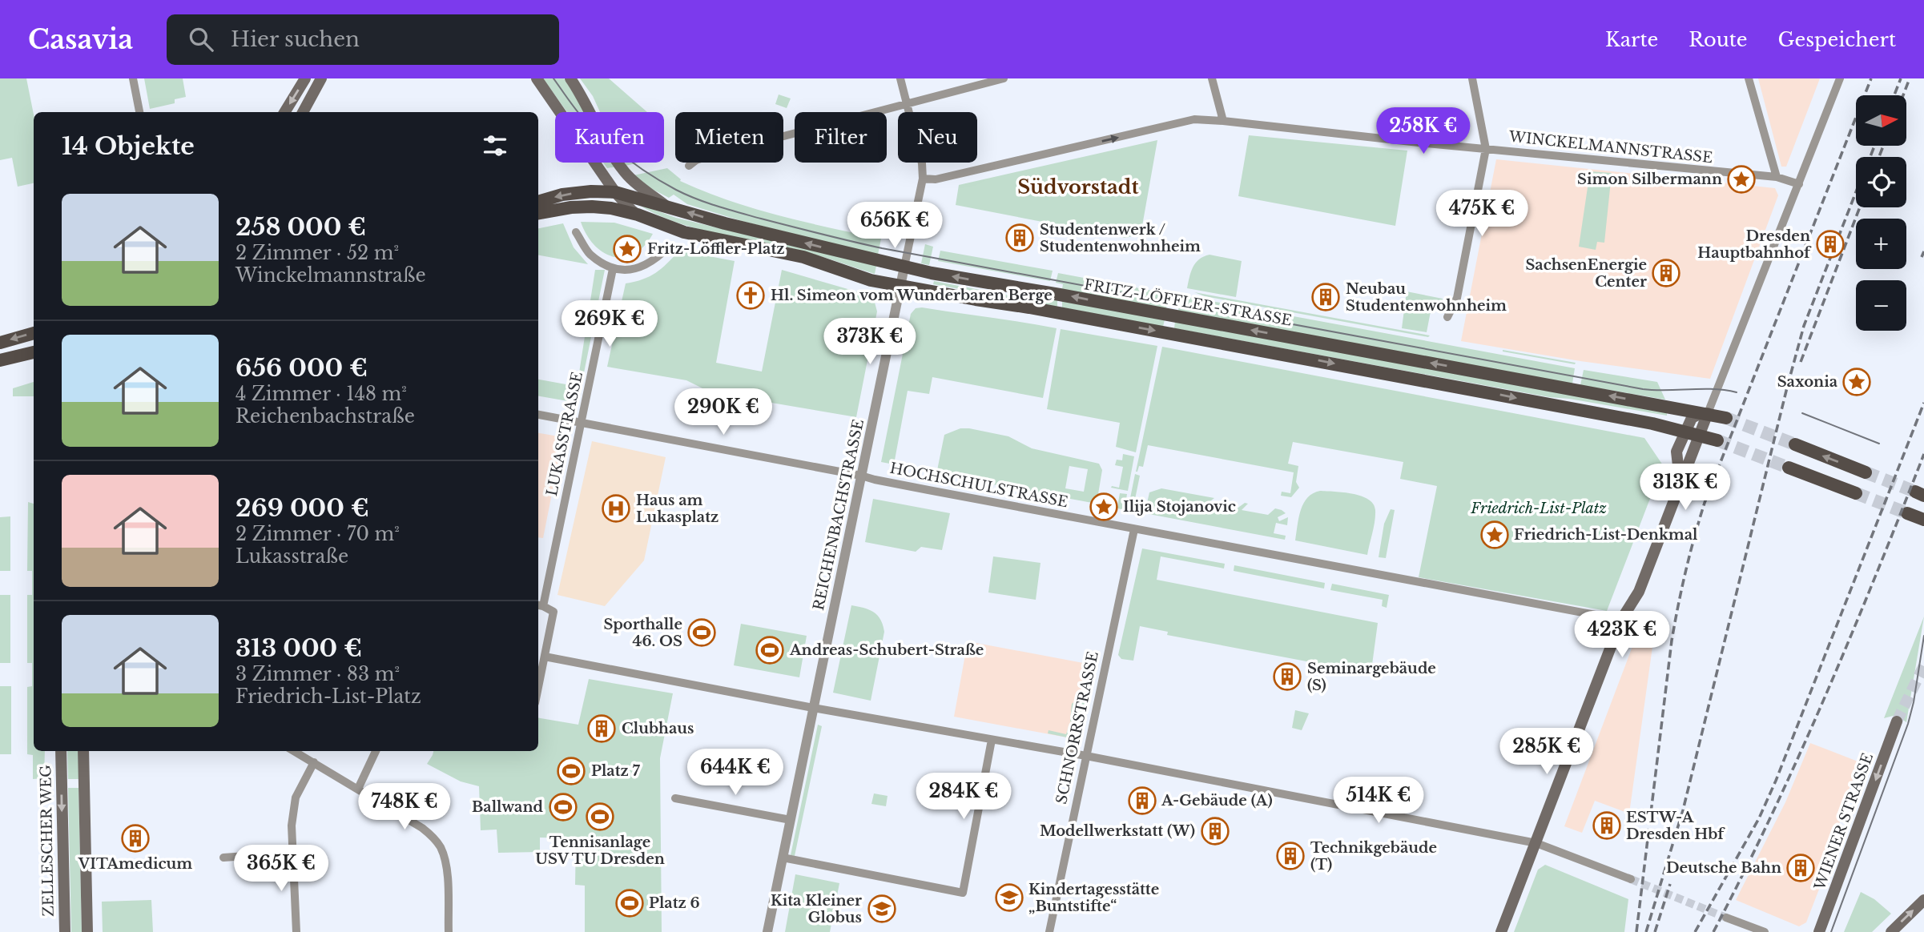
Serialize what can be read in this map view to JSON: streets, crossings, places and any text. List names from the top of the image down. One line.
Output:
{"streets":{"main road":["FRITZ-LÖFFLER-STRASSE","WIENER STRASSE","ZELLESCHER WEG"],"street":["WINCKELMANNSTRASSE","LUKASSTRASSE","HOCHSCHULSTRASSE","REICHENBACHSTRASSE","SCHNORRSTRASSE"]},"crossings":[["WINCKELMANNSTRASSE","REICHENBACHSTRASSE"],["FRITZ-LÖFFLER-STRASSE","REICHENBACHSTRASSE"],["LUKASSTRASSE","HOCHSCHULSTRASSE"],["HOCHSCHULSTRASSE","REICHENBACHSTRASSE"],["HOCHSCHULSTRASSE","SCHNORRSTRASSE"]],"one_way":["WIENER STRASSE"],"districts":["Südvorstadt"],"parks":["Friedrich-List-Platz"],"places":{"place":["Simon Silbermann","Fritz-Löffler-Platz","Saxonia","Ilija Stojanovic","Friedrich-List-Denkmal"],"building":["Studentenwerk / Studentenwohnheim","Dresden Hauptbahnhof","SachsenEnergie Center","Neubau Studentenwohnheim","Seminargebäude (S)","Clubhaus","A-Gebäude (A)","ESTW-A Dresden Hbf","Modellwerkstatt (W)","VITAmedicum","Technikgebäude (T)","Deutsche Bahn"],"church":["Hl. Simeon vom Wunderbaren Berge"],"hospital":["Haus am Lukasplatz"],"sports":["Sporthalle 46. OS","Andreas-Schubert-Straße","Platz 7","Ballwand","Tennisanlage USV TU Dresden","Platz 6"],"school or university":["Kindertagesstätte „Buntstifte“","Kita Kleiner Globus"]},"north":"right","page":{"header":"Casavia","search":"Hier suchen","nav":["Karte","Route","Gespeichert"],"map_buttons":["+","−"],"price":["258K €","475K €","656K €","269K €","373K €","290K €","313K €","423K €","285K €","644K €","284K €","514K €","748K €","365K €"],"chip":["Kaufen","Mieten","Filter","Neu"],"heading":"14 Objekte","list":[{"name":"258 000 €","note":"2 Zimmer · 52 m² · Winckelmannstraße"},{"name":"656 000 €","note":"4 Zimmer · 148 m² · Reichenbachstraße"},{"name":"269 000 €","note":"2 Zimmer · 70 m² · Lukasstraße"},{"name":"313 000 €","note":"3 Zimmer · 83 m² · Friedrich-List-Platz"}]}}
